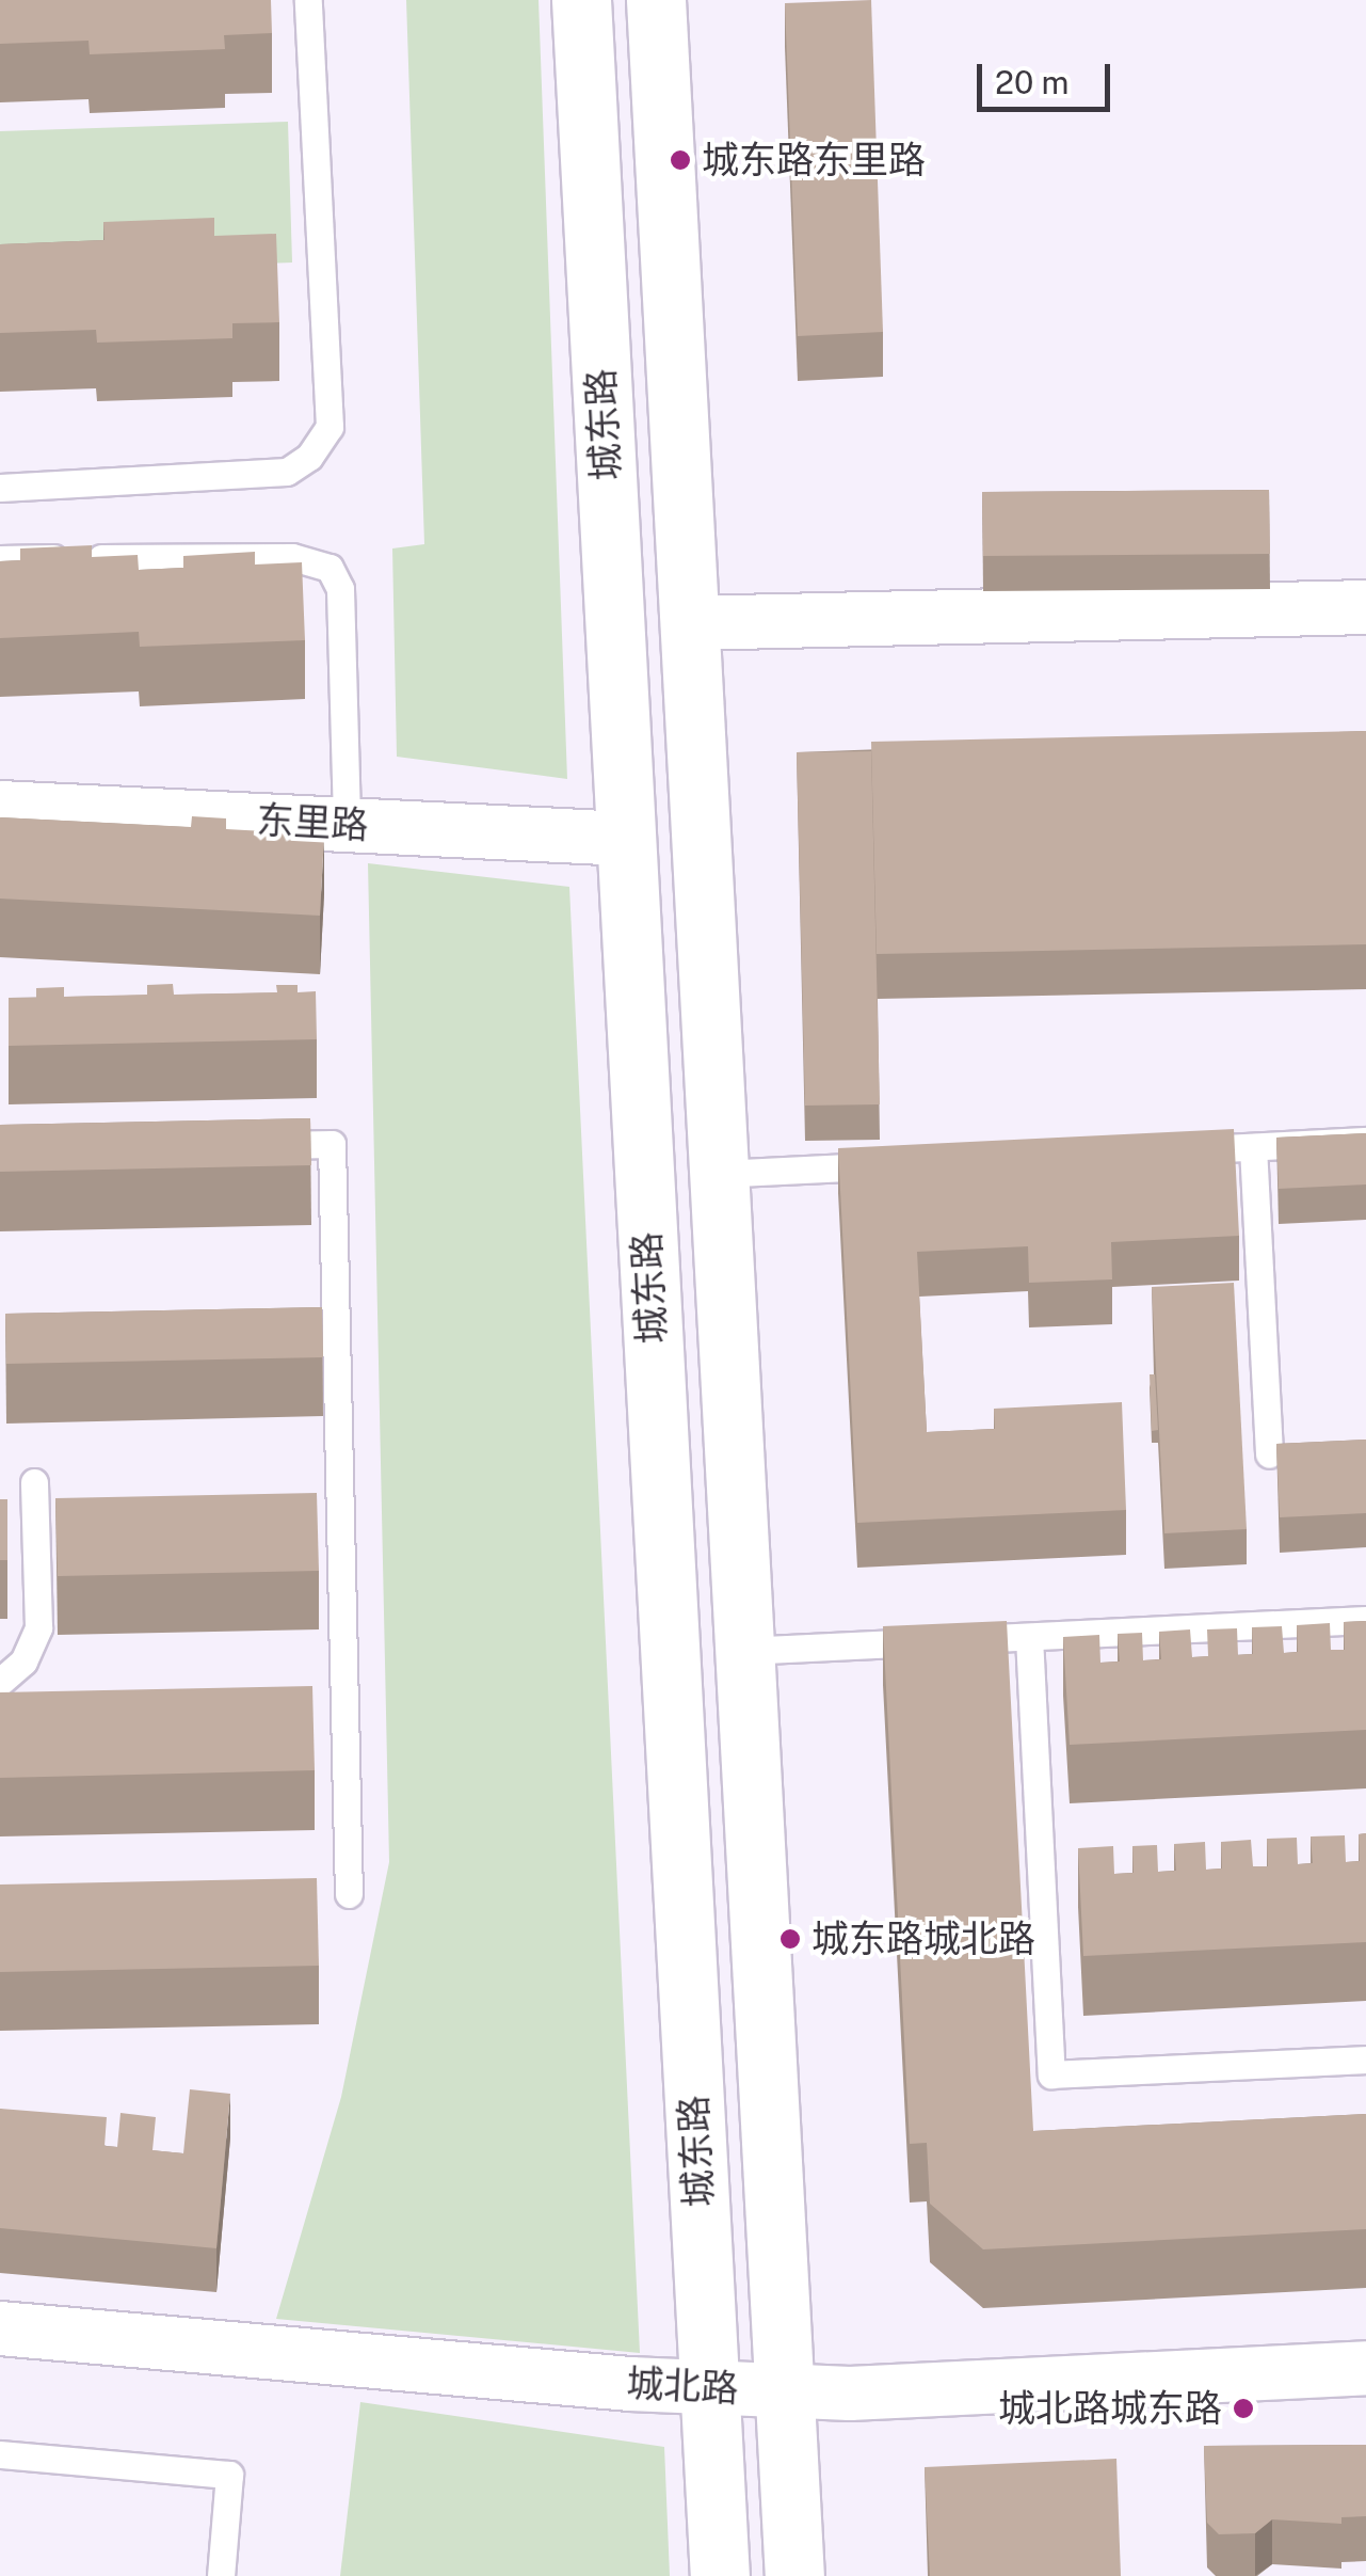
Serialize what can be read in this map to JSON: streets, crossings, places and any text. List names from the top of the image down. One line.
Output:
{"streets":{"main road":["城东路"],"street":["东里路","城北路"]},"crossings":[["城东路","东里路"],["城东路","城北路"]],"places":["城东路东里路","城东路城北路","城北路城东路"],"scale_bar":"20 m"}
